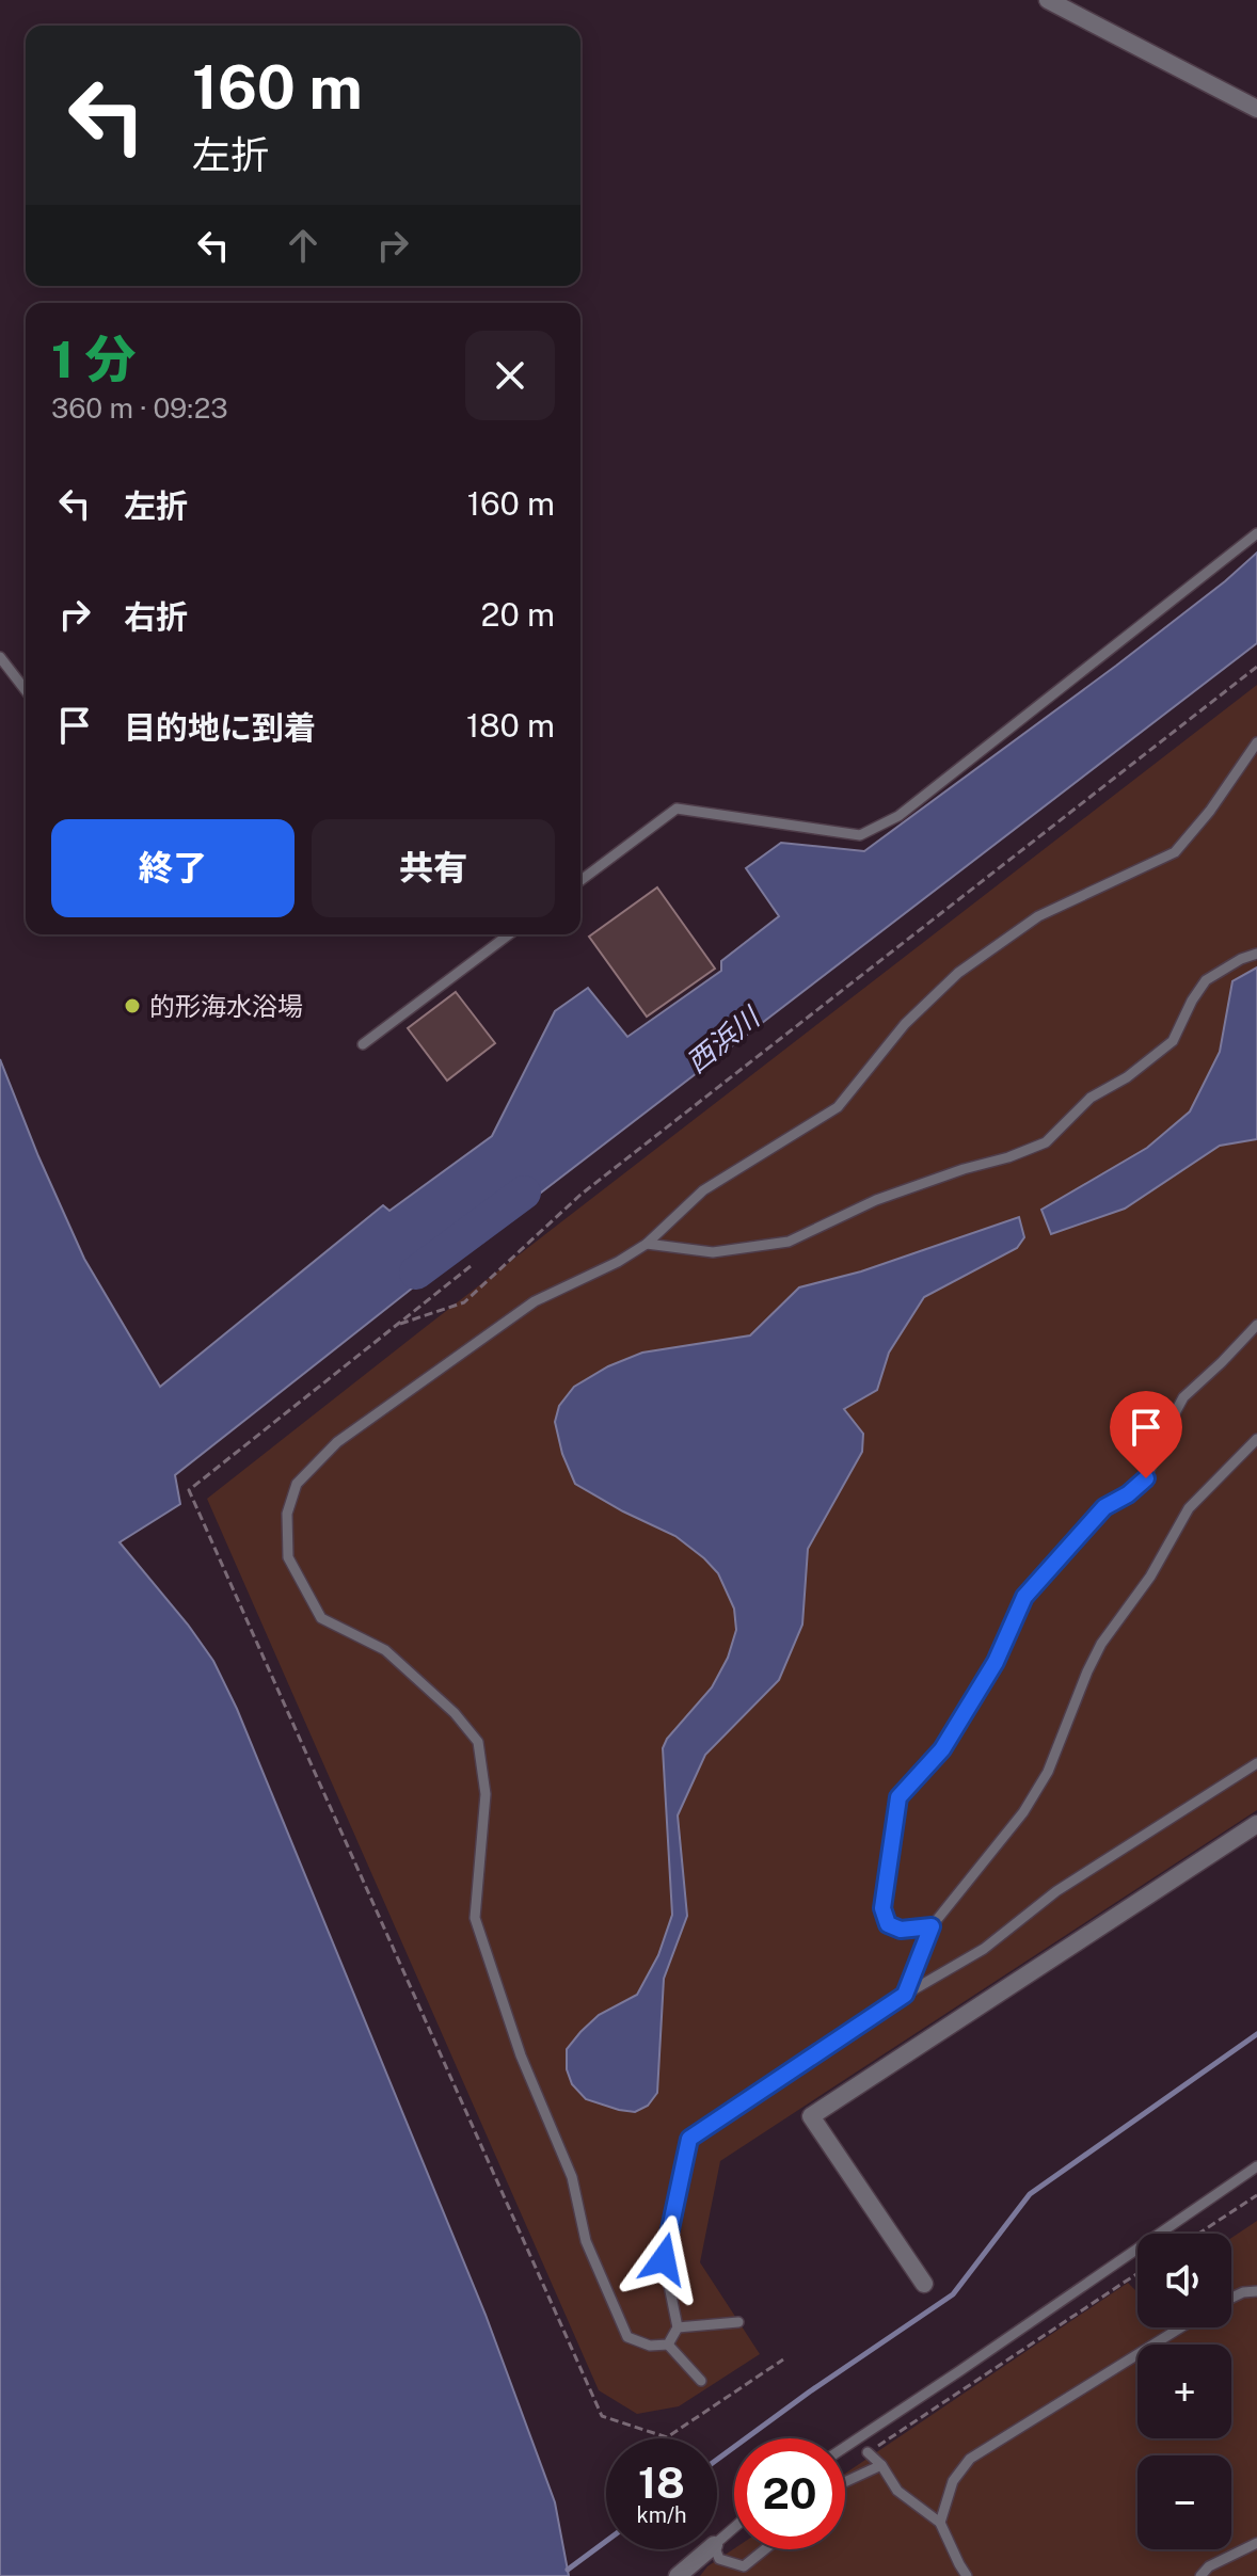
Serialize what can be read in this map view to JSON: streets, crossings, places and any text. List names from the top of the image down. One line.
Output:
{"water":["西浜川"],"places":["的形海水浴場"],"page":{"turn":["160 m","左折"],"heading":["1 分","360 m · 09:23"],"list":[{"name":"左折","value":"160 m"},{"name":"右折","value":"20 m"},{"name":"目的地に到着","value":"180 m"}],"buttons":["終了","共有"],"map_buttons":["+","−"],"speed":"18 km/h","limit":"20"}}
